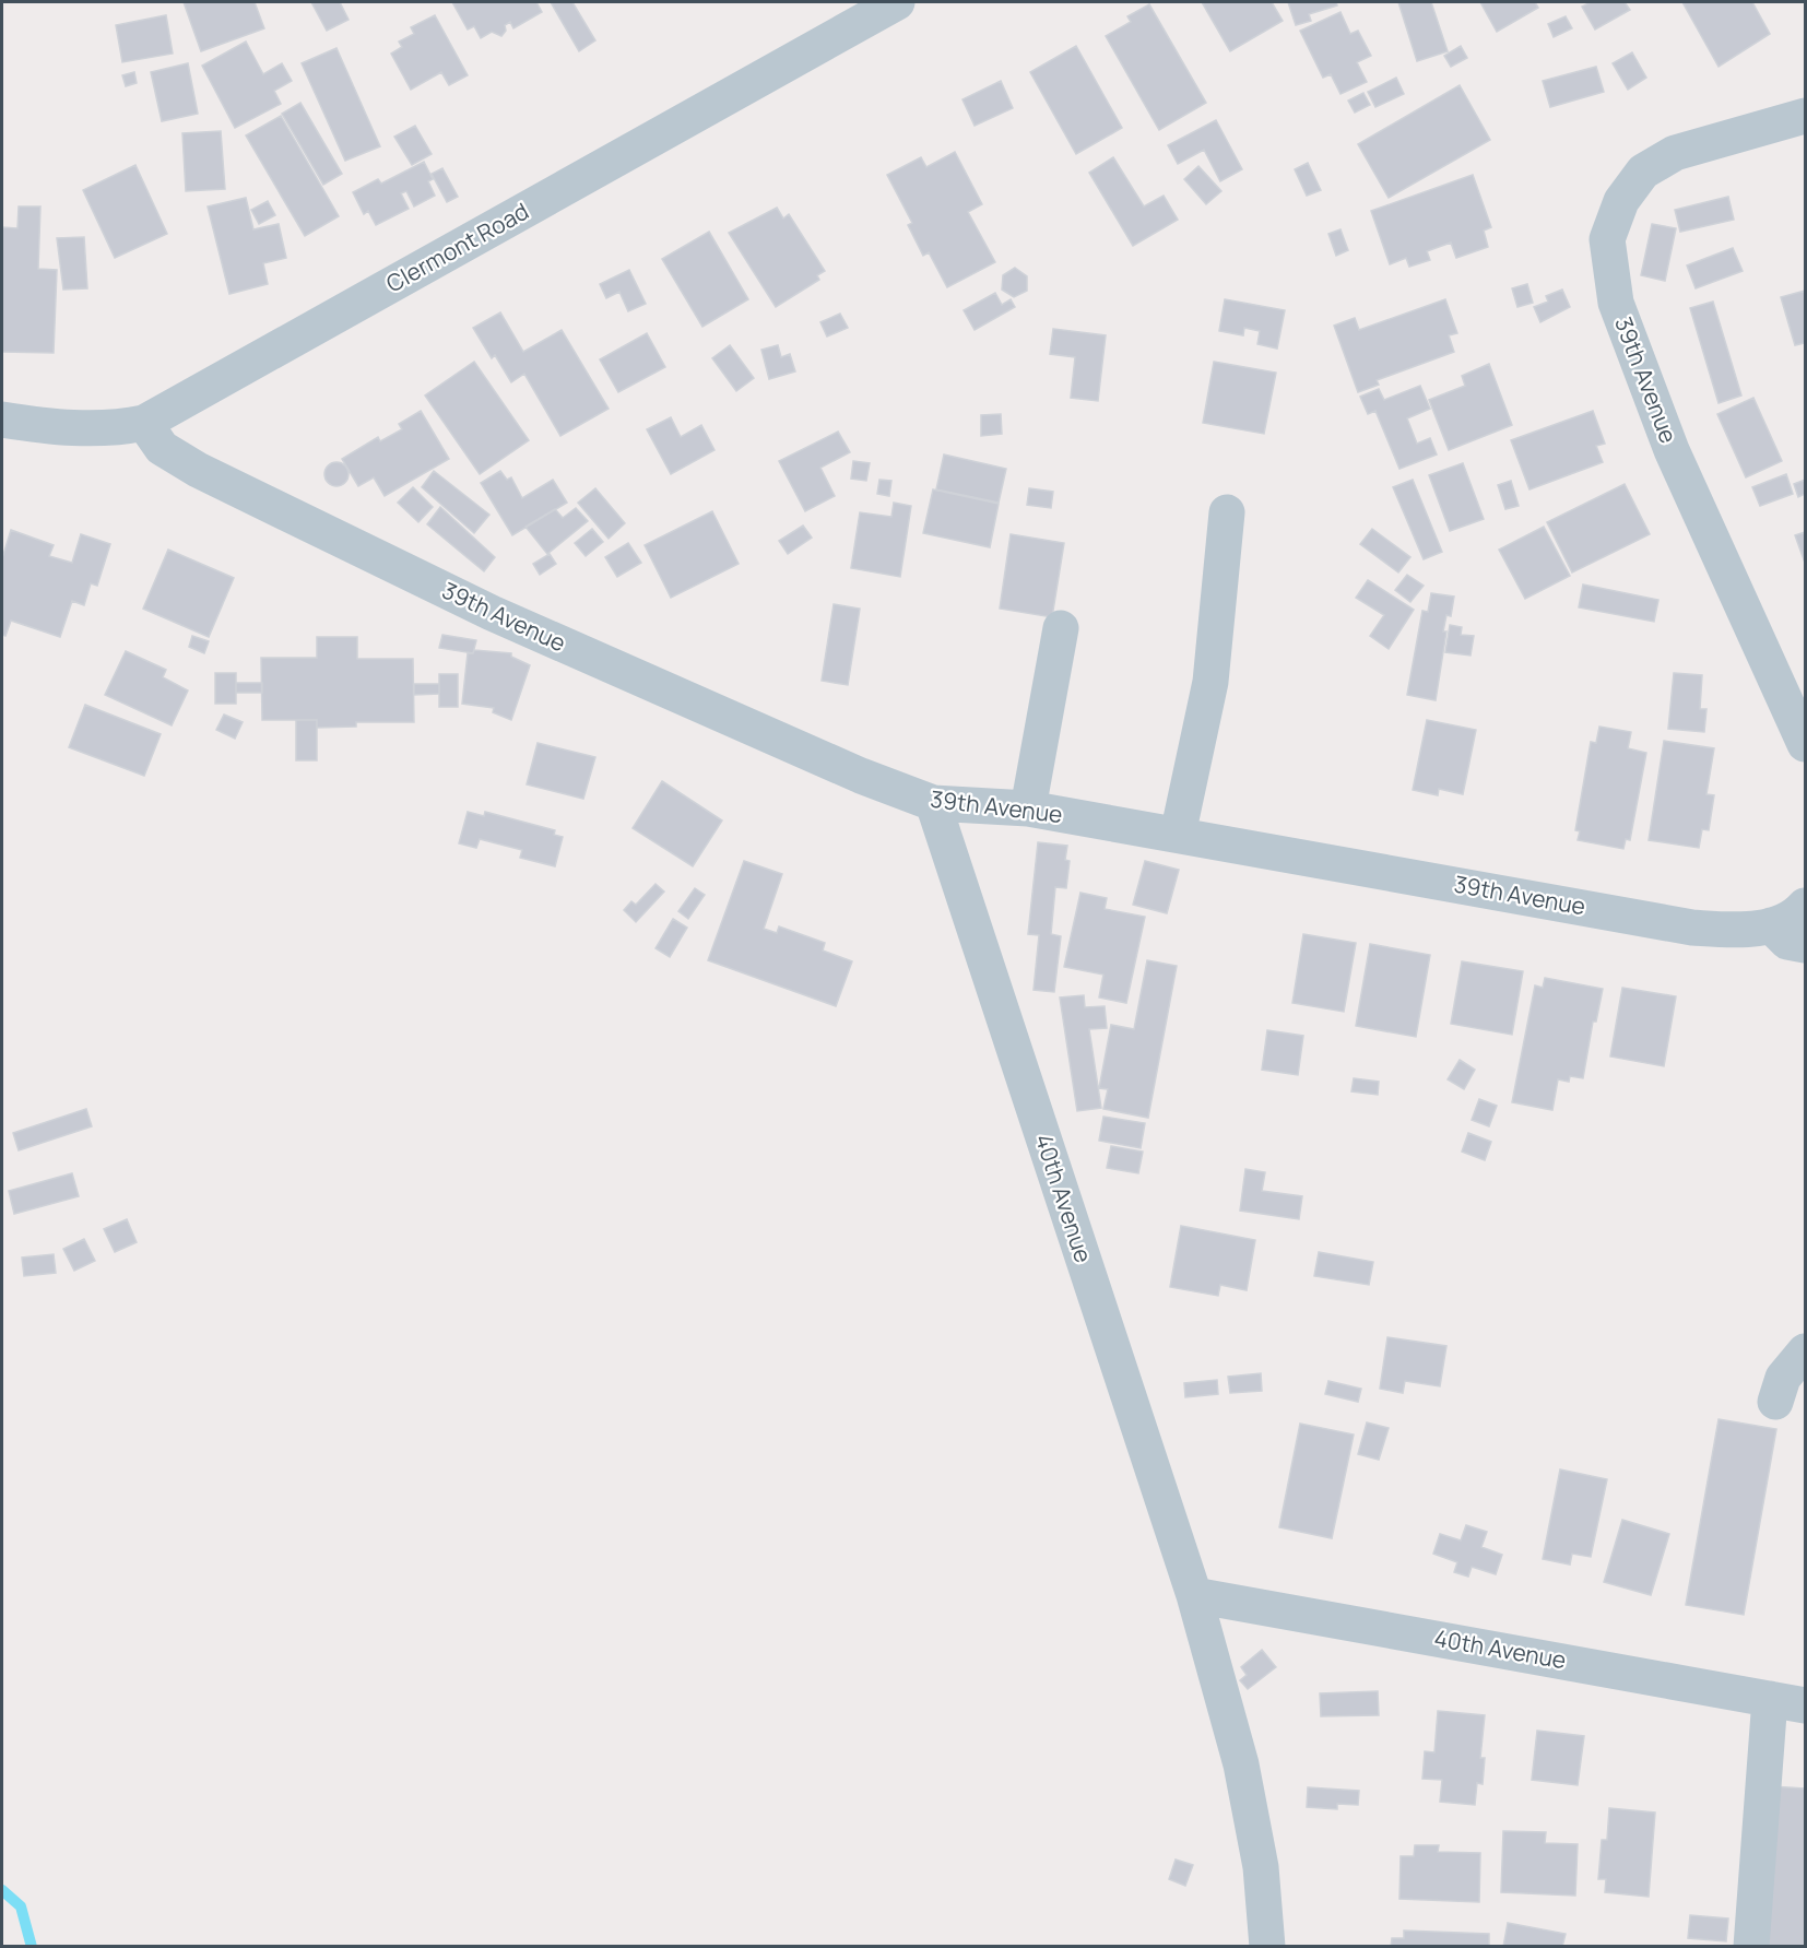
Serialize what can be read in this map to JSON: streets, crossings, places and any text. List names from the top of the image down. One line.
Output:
{"streets":{"street":["Clermont Road","39th Avenue","40th Avenue"]},"crossings":[["Clermont Road","39th Avenue"],["39th Avenue","40th Avenue"]]}
